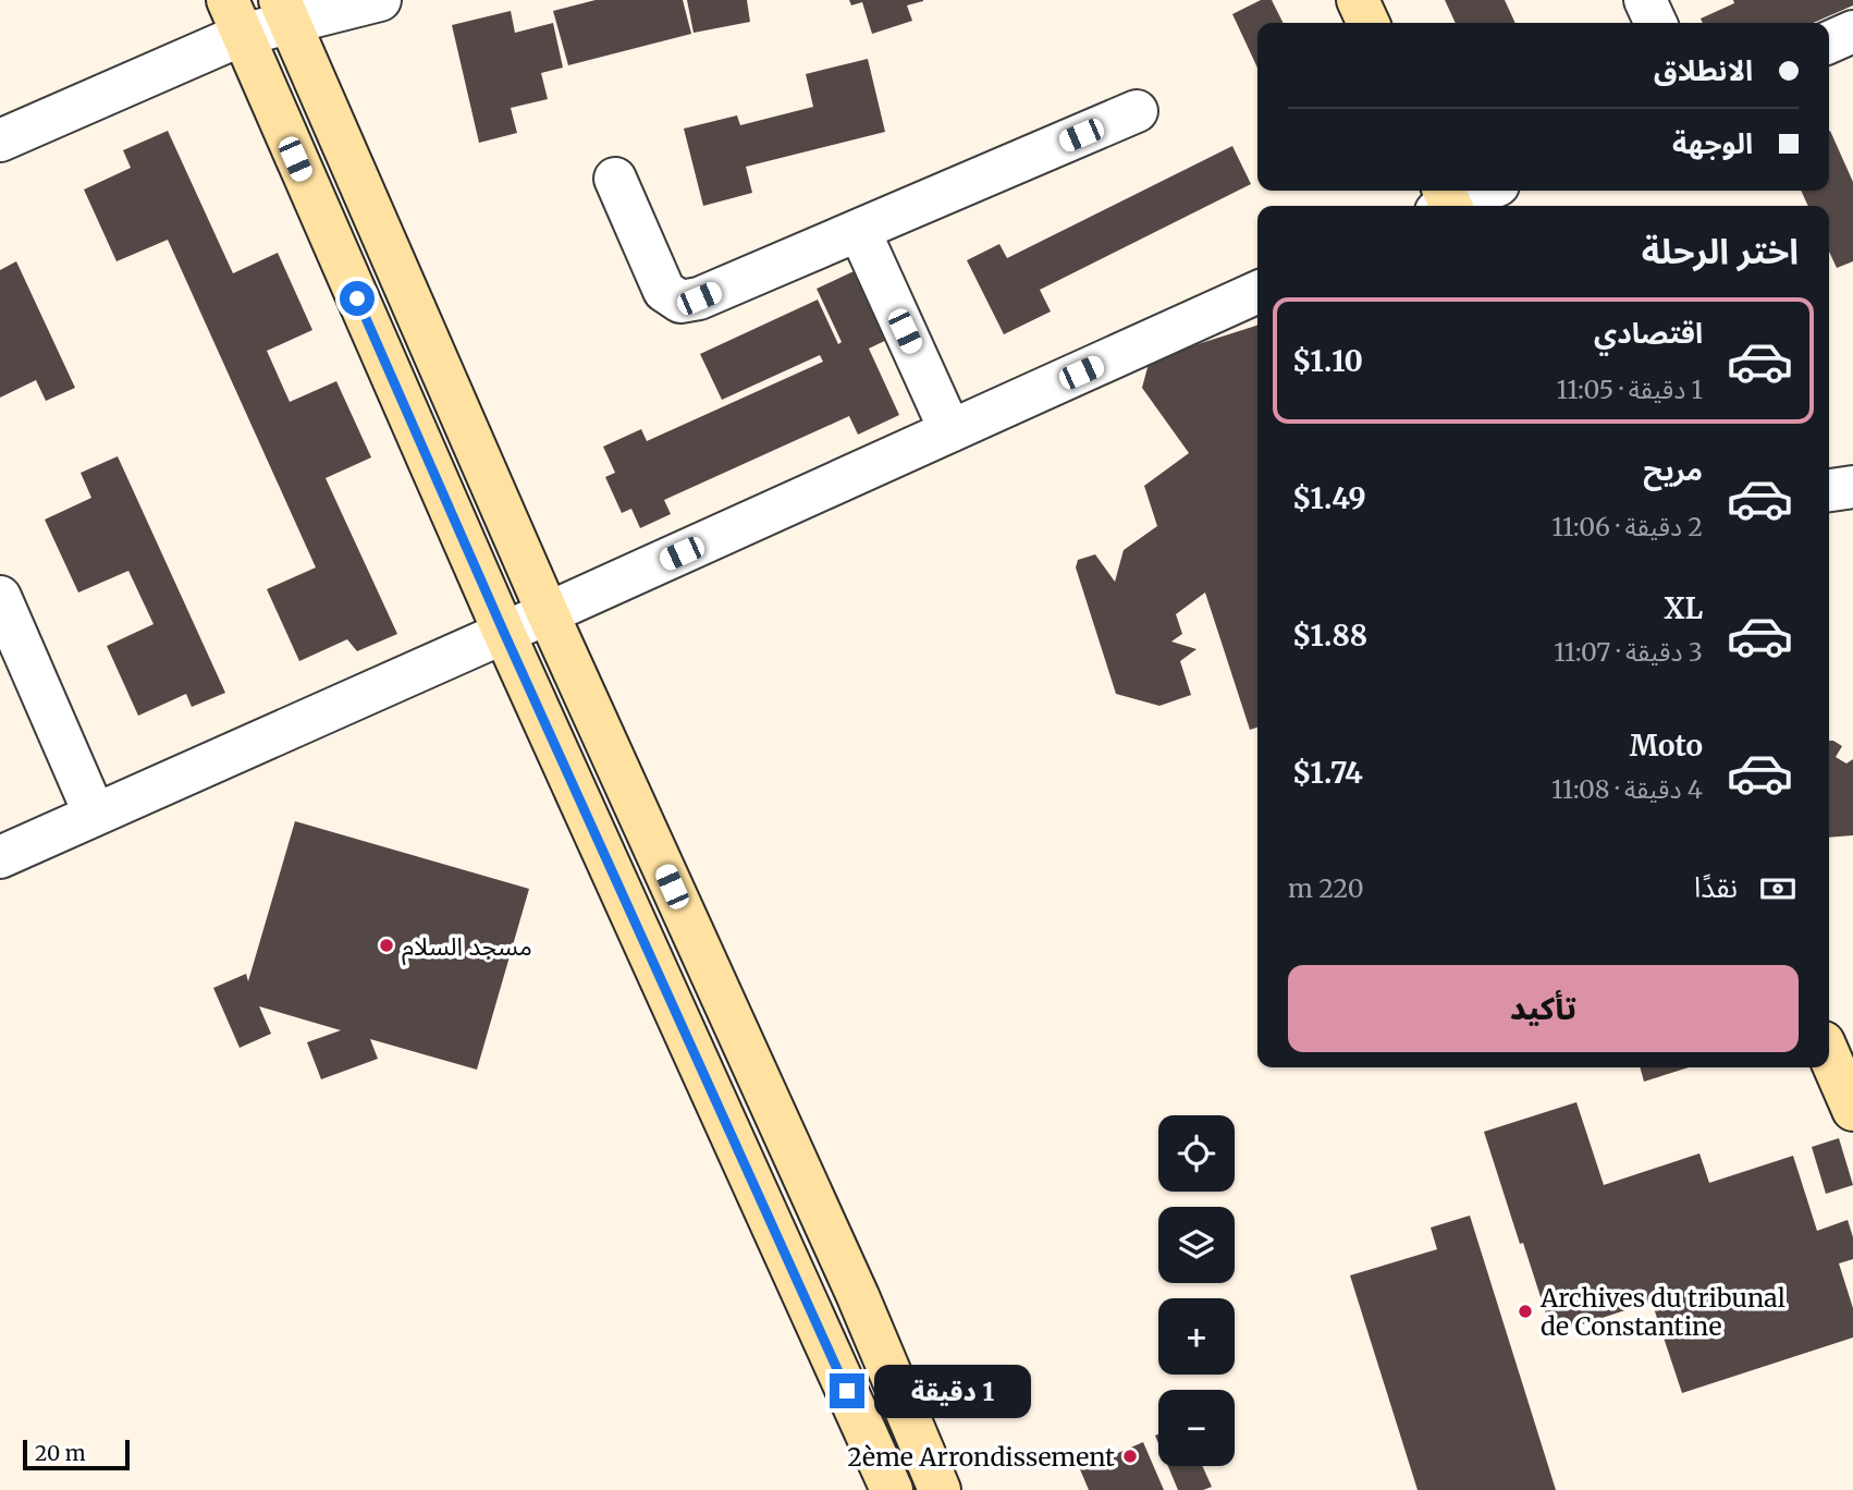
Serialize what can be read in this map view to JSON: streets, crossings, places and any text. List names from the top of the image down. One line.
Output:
{"places":["مسجد السلام","Archives du tribunal de Constantine","2ème Arrondissement"],"scale_bar":"20 m","page":{"banner":["الانطلاق","الوجهة"],"heading":"اختر الرحلة","list":[{"name":"اقتصادي","note":"1 دقيقة · 11:05","value":"$1.10"},{"name":"مريح","note":"2 دقيقة · 11:06","value":"$1.49"},{"name":"XL","note":"3 دقيقة · 11:07","value":"$1.88"},{"name":"Moto","note":"4 دقيقة · 11:08","value":"$1.74"}],"pay":["نقدًا","220 m"],"buttons":"تأكيد","map_buttons":["+","−"],"bubble":"1 دقيقة","scale":"20 m"}}
